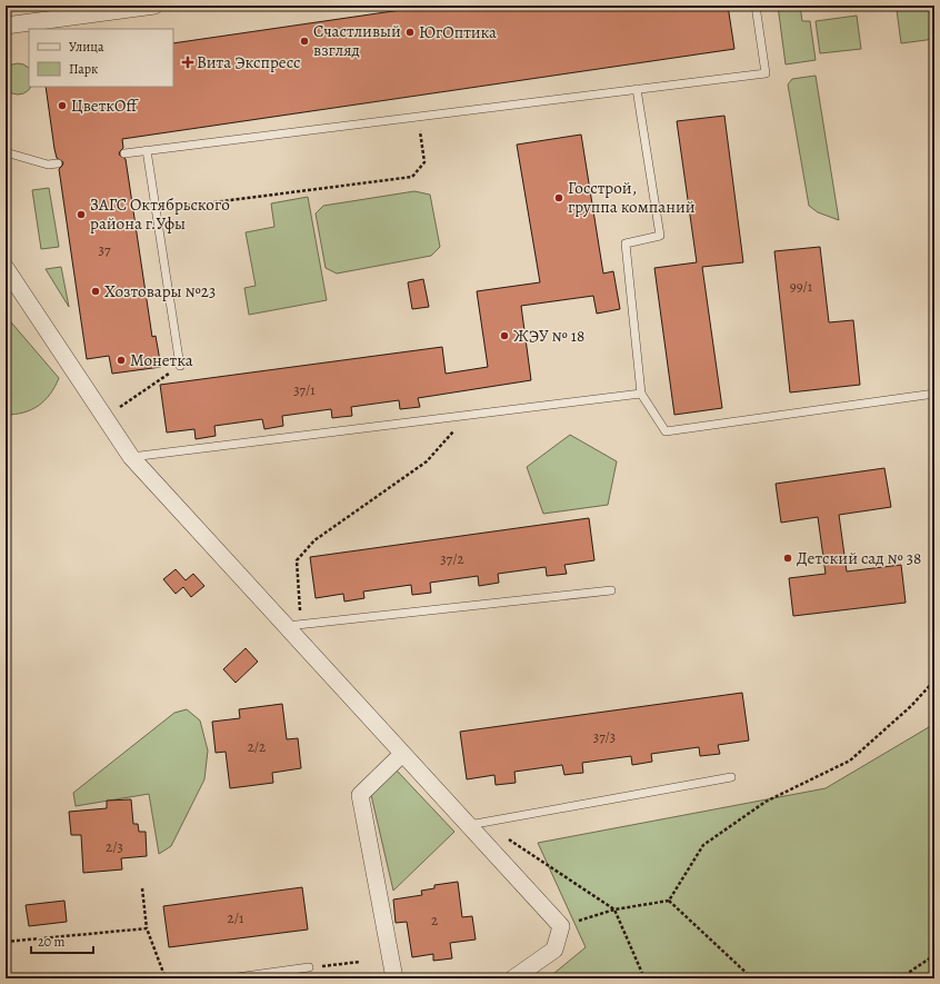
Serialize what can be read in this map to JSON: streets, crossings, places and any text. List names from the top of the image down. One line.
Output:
{"places":{"other":["ЮгОптика","Счастливый взгляд","ЦветкOff","Госстрой, группа компаний","ЗАГС Октябрьского района г.Уфы","Хозтовары №23","ЖЭУ № 18","Монетка","Детский сад № 38"],"health":["Вита Экспресс"]},"house_numbers":["37","99/1","37/1","37/2","37/3","2/2","2/3","2/1","2"],"legend":["Улица","Парк"],"scale_bar":"20 m"}
